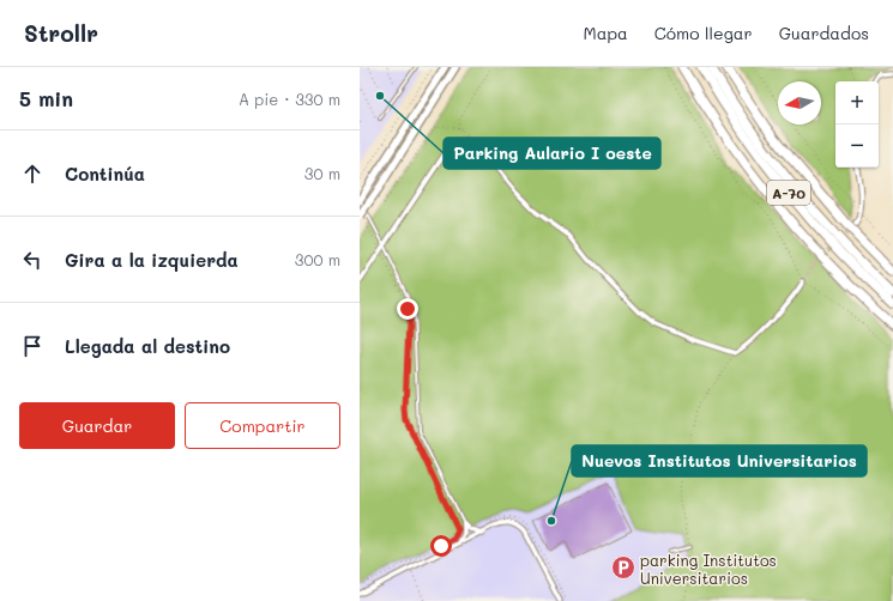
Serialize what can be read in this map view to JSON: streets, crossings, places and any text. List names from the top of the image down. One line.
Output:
{"streets":{"highway":["A-70"]},"places":{"other":["Parking Aulario I oeste","Nuevos Institutos Universitarios"],"parking":["parking Institutos Universitarios"]},"north":"left","page":{"header":"Strollr","nav":["Mapa","Cómo llegar","Guardados"],"heading":["5 min","A pie · 330 m"],"map_buttons":["+","−"],"list":[["Continúa","30 m"],["Gira a la izquierda","300 m"],"Llegada al destino"],"buttons":["Guardar","Compartir"]}}
